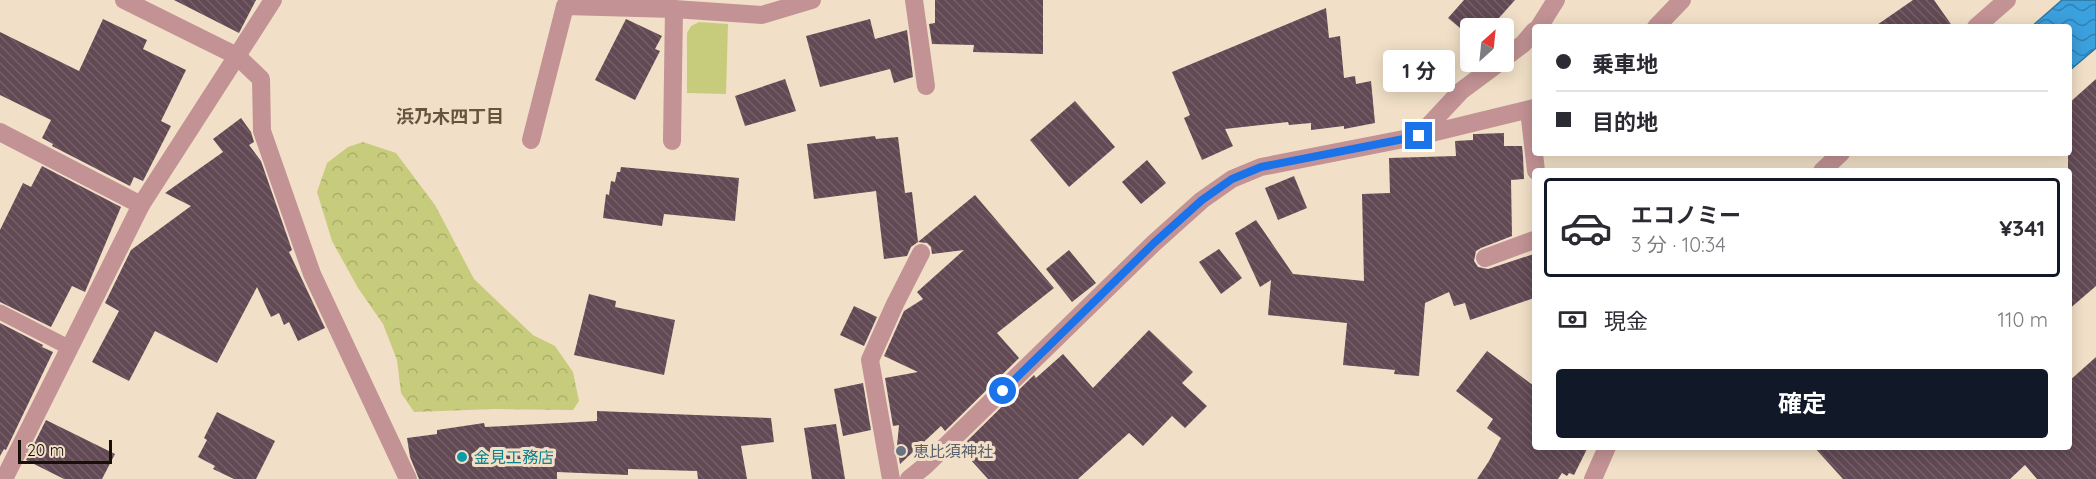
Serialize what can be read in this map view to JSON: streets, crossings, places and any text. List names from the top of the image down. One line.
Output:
{"districts":["浜乃木四丁目"],"places":["恵比須神社","金見工務店"],"scale_bar":"20 m","north":"top right","page":{"banner":["乗車地","目的地"],"bubble":"1 分","list":[{"name":"エコノミー","note":"3 分 · 10:34","value":"¥341"}],"pay":["現金","110 m"],"buttons":"確定","scale":"20 m"}}
